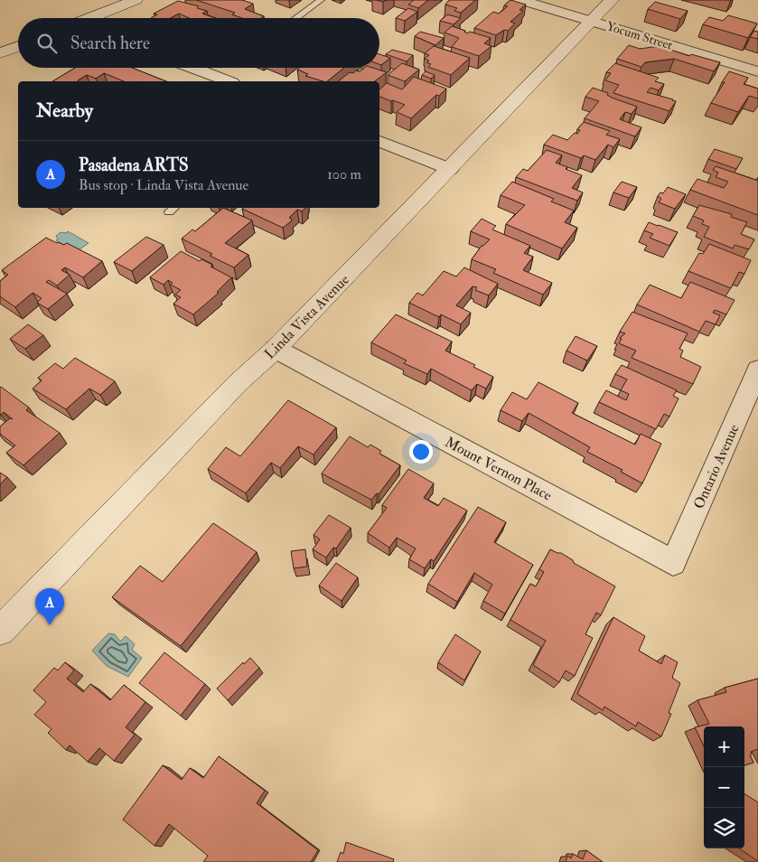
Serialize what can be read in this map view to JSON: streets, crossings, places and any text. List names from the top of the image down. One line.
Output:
{"streets":{"main road":["Linda Vista Avenue"],"street":["Yocum Street","Ontario Avenue","Mount Vernon Place"]},"crossings":[["Yocum Street","Linda Vista Avenue"],["Linda Vista Avenue","Mount Vernon Place"],["Ontario Avenue","Mount Vernon Place"]],"page":{"search":"Search here","heading":"Nearby","list":[{"mark":"A","name":"Pasadena ARTS","note":"Bus stop · Linda Vista Avenue","value":"100 m"}],"pins":"A","map_buttons":["+","−"]}}
